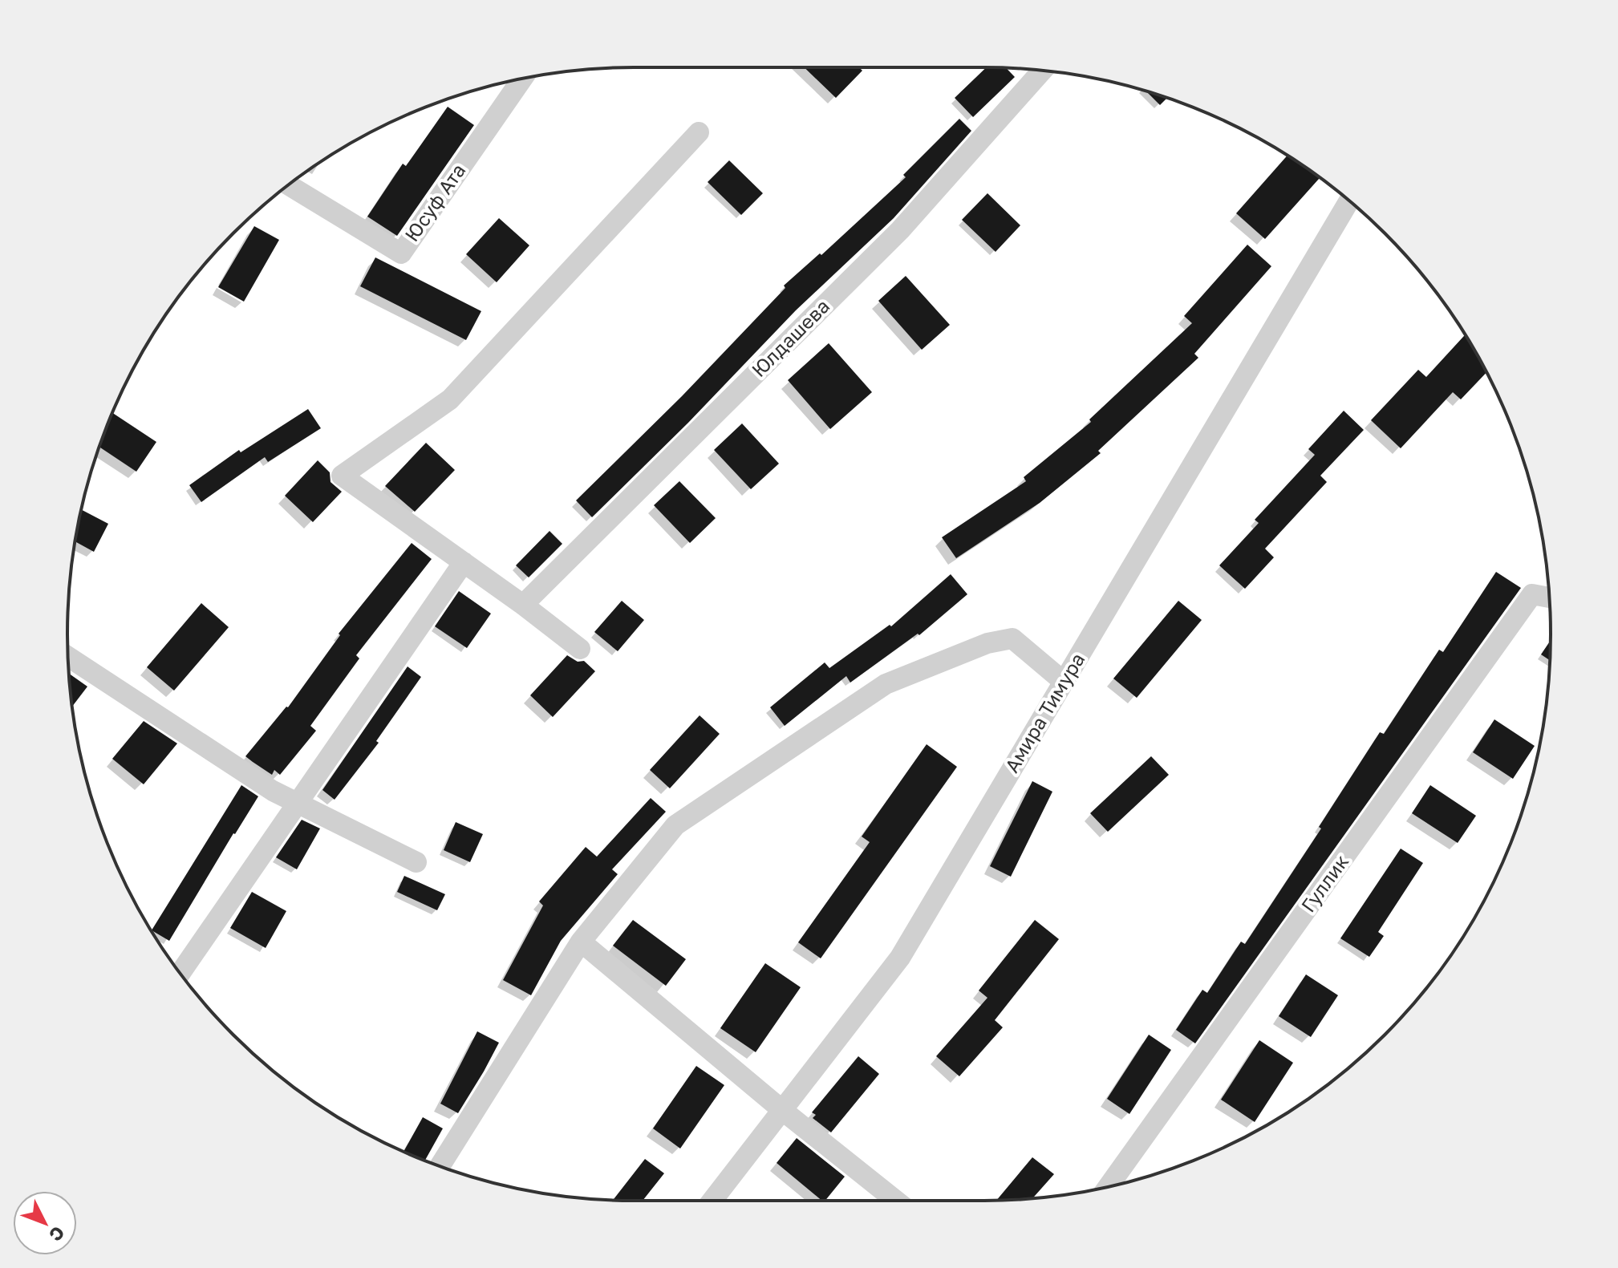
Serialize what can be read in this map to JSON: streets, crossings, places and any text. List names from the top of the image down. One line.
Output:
{"streets":{"street":["Юсуф Ата","Юлдашева","Амира Тимура","Гуллик"]},"north":"bottom right"}
